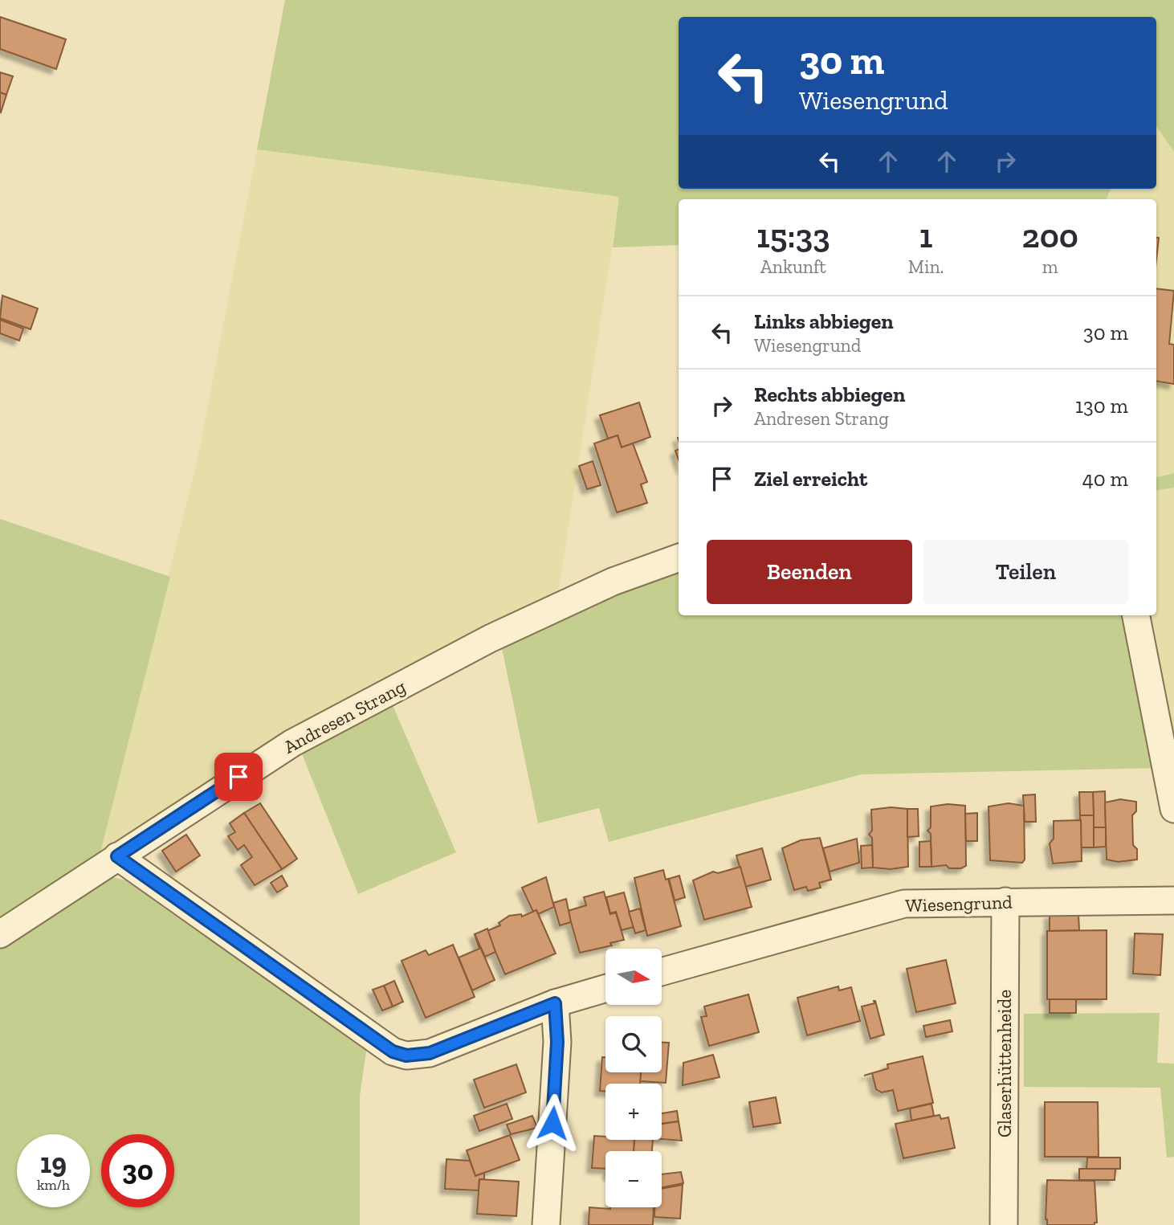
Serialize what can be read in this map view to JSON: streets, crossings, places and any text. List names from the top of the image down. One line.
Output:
{"streets":{"street":["Andresen Strang","Wiesengrund","Glaserhüttenheide"]},"crossings":[["Wiesengrund","Glaserhüttenheide"]],"north":"right","page":{"turn":["30 m","Wiesengrund"],"eta":["15:33","Ankunft","1","Min.","200","m"],"list":[{"name":"Links abbiegen","note":"Wiesengrund","value":"30 m"},{"name":"Rechts abbiegen","note":"Andresen Strang","value":"130 m"},{"name":"Ziel erreicht","value":"40 m"}],"buttons":["Beenden","Teilen"],"map_buttons":["+","−"],"speed":"19 km/h","limit":"30"}}
